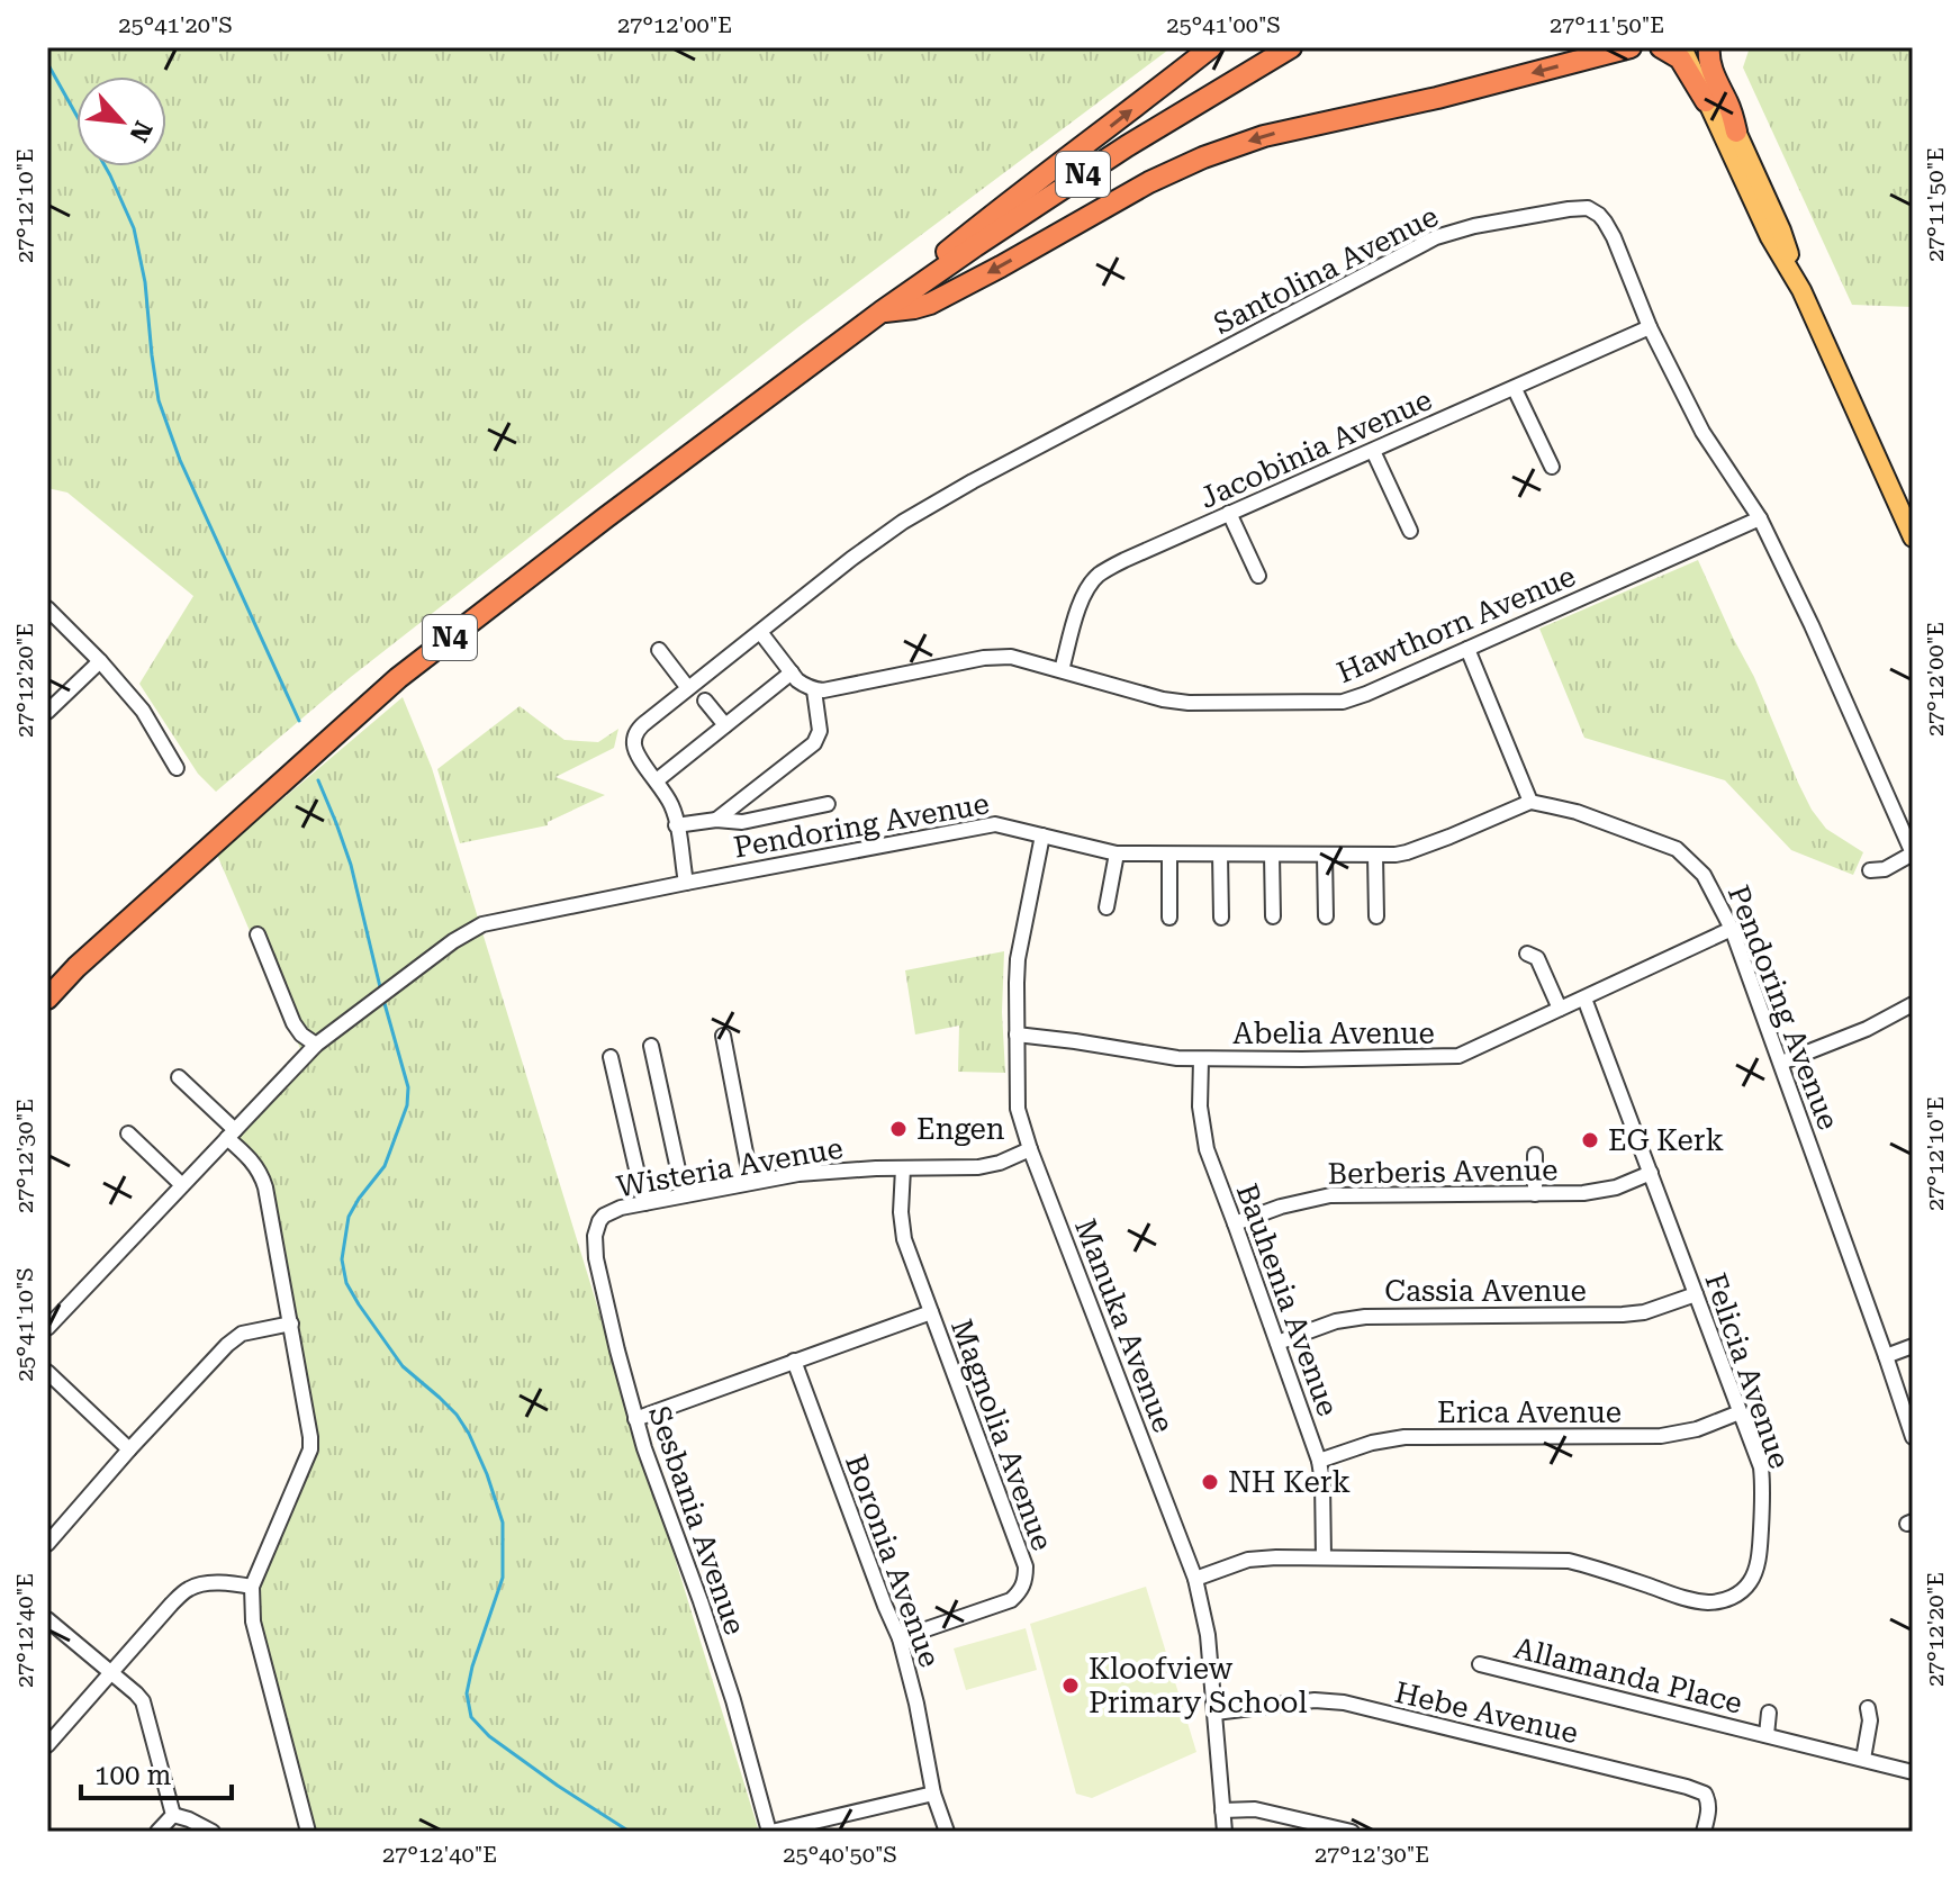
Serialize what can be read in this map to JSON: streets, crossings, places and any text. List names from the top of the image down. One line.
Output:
{"streets":{"highway":["N4"],"street":["Santolina Avenue","Jacobinia Avenue","Hawthorn Avenue","Pendoring Avenue","Abelia Avenue","Wisteria Avenue","Berberis Avenue","Cassia Avenue","Bauhenia Avenue","Manuka Avenue","Felicia Avenue","Erica Avenue","Magnolia Avenue","Sesbania Avenue","Boronia Avenue","Allamanda Place","Hebe Avenue"]},"crossings":[["Santolina Avenue","Jacobinia Avenue"],["Santolina Avenue","Hawthorn Avenue"],["Santolina Avenue","Pendoring Avenue"],["Jacobinia Avenue","Hawthorn Avenue"],["Pendoring Avenue","Abelia Avenue"],["Pendoring Avenue","Manuka Avenue"],["Abelia Avenue","Bauhenia Avenue"],["Abelia Avenue","Manuka Avenue"],["Abelia Avenue","Felicia Avenue"],["Wisteria Avenue","Manuka Avenue"],["Wisteria Avenue","Magnolia Avenue"],["Wisteria Avenue","Sesbania Avenue"],["Berberis Avenue","Bauhenia Avenue"],["Berberis Avenue","Felicia Avenue"],["Cassia Avenue","Bauhenia Avenue"],["Cassia Avenue","Felicia Avenue"],["Bauhenia Avenue","Felicia Avenue"],["Bauhenia Avenue","Erica Avenue"],["Manuka Avenue","Felicia Avenue"],["Manuka Avenue","Hebe Avenue"],["Felicia Avenue","Erica Avenue"],["Magnolia Avenue","Boronia Avenue"]],"places":["Engen","EG Kerk","NH Kerk","Kloofview Primary School"],"scale_bar":"100 m","north":"bottom right","coordinates":["25°41'20\"S","27°12'00\"E","25°41'00\"S","27°11'50\"E","27°12'10\"E","27°12'20\"E","27°12'30\"E","25°41'10\"S","27°12'40\"E","25°40'50\"S"]}
